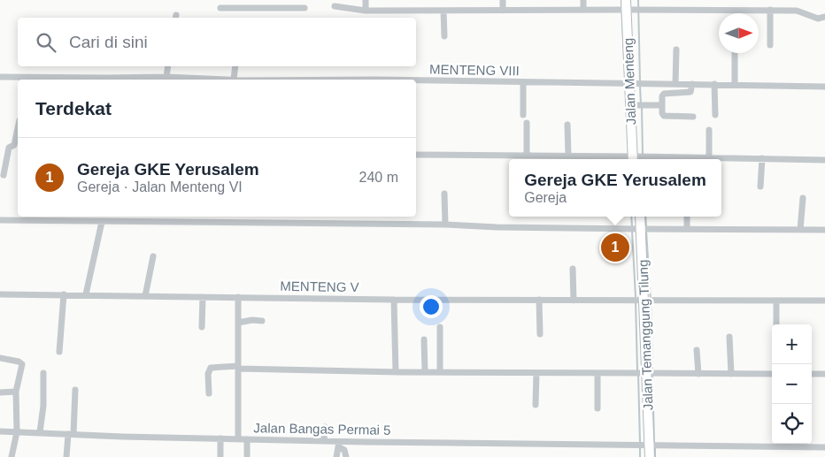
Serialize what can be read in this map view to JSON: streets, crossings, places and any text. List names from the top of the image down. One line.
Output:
{"streets":{"street":["MENTENG VIII","Jalan Menteng","MENTENG V","Jalan Temanggung Tilung","Jalan Bangas Permai 5"]},"crossings":[["MENTENG VIII","Jalan Menteng"],["MENTENG V","Jalan Temanggung Tilung"],["Jalan Temanggung Tilung","Jalan Bangas Permai 5"]],"north":"right","page":{"search":"Cari di sini","heading":"Terdekat","list":[{"mark":"1","name":"Gereja GKE Yerusalem","note":"Gereja · Jalan Menteng VI","value":"240 m"}],"popup":["Gereja GKE Yerusalem","Gereja"],"pins":"1","map_buttons":["+","−"]}}
